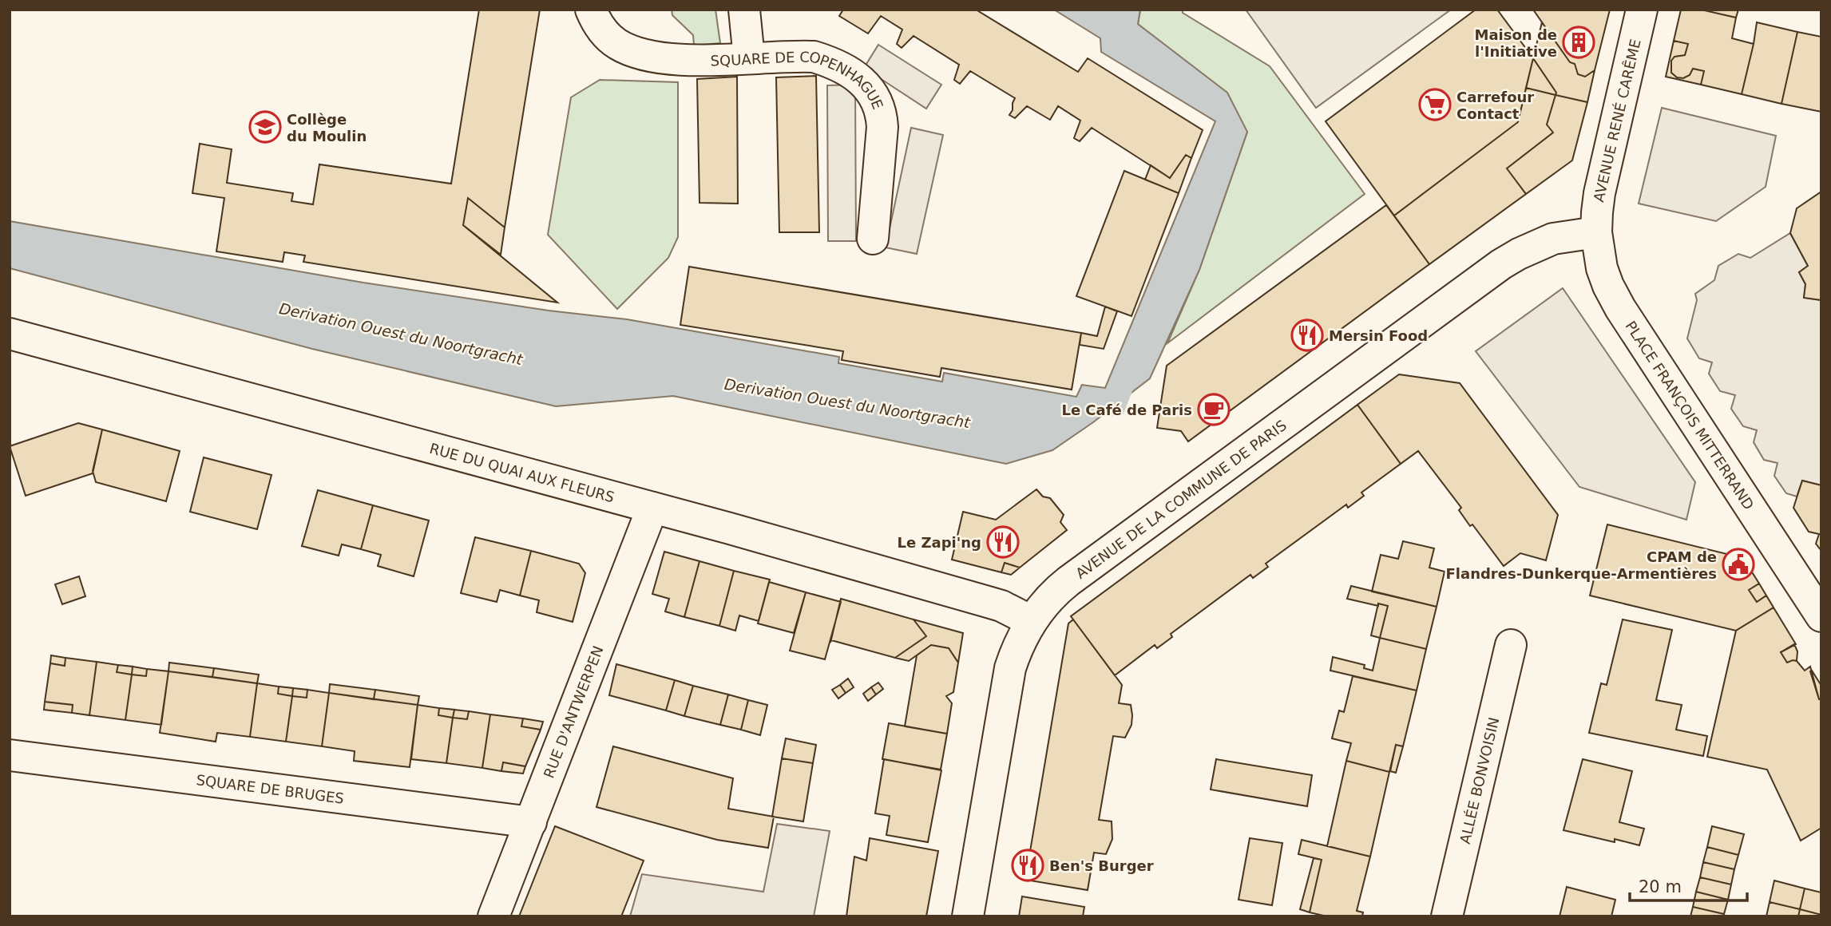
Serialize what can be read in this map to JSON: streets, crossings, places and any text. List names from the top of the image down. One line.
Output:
{"streets":{"street":["SQUARE DE COPENHAGUE","AVENUE RENÉ CARÊME","PLACE FRANÇOIS MITTERRAND","RUE DU QUAI AUX FLEURS","AVENUE DE LA COMMUNE DE PARIS","RUE D'ANTWERPEN","ALLÉE BONVOISIN","SQUARE DE BRUGES"]},"crossings":[["AVENUE RENÉ CARÊME","PLACE FRANÇOIS MITTERRAND"],["AVENUE RENÉ CARÊME","AVENUE DE LA COMMUNE DE PARIS"],["PLACE FRANÇOIS MITTERRAND","AVENUE DE LA COMMUNE DE PARIS"],["RUE DU QUAI AUX FLEURS","AVENUE DE LA COMMUNE DE PARIS"],["RUE DU QUAI AUX FLEURS","RUE D'ANTWERPEN"],["RUE D'ANTWERPEN","SQUARE DE BRUGES"]],"water":["Derivation Ouest du Noortgracht"],"places":{"building":["Maison de l'Initiative"],"supermarket":["Carrefour Contact"],"school or university":["Collège du Moulin"],"restaurant":["Mersin Food","Le Zapi'ng","Ben's Burger"],"cafe":["Le Café de Paris"],"public building":["CPAM de Flandres-Dunkerque-Armentières"]},"scale_bar":"20 m"}
